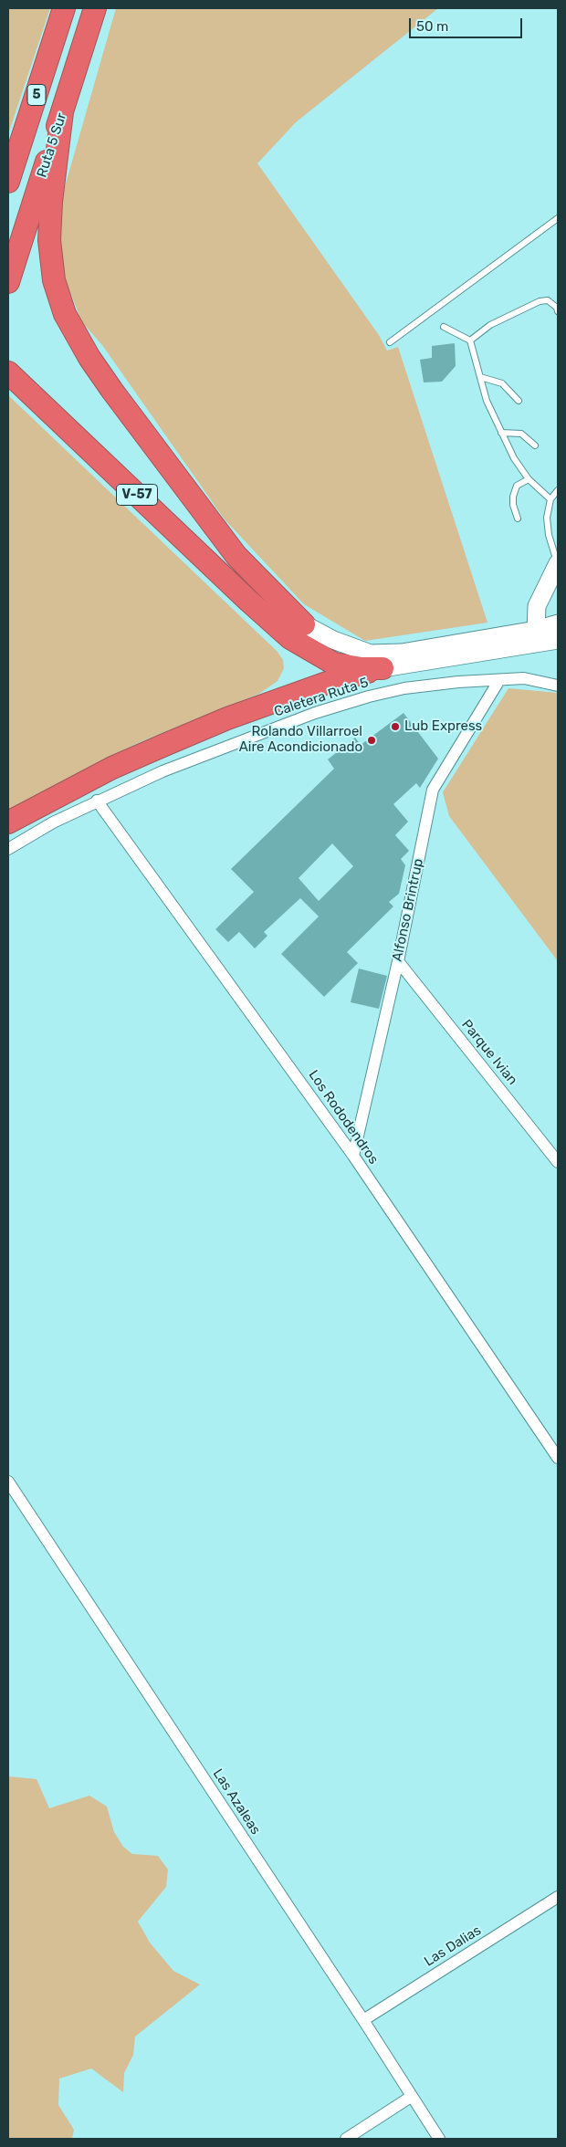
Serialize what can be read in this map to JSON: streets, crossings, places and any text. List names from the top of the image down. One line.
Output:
{"streets":{"highway":["5","Ruta 5 Sur","V-57"],"street":["Caletera Ruta 5","Alfonso Brintrup","Parque Ivian","Los Rododendros","Las Azaleas","Las Dalias"]},"crossings":[["Caletera Ruta 5","Alfonso Brintrup"],["Caletera Ruta 5","Los Rododendros"],["Alfonso Brintrup","Parque Ivian"],["Alfonso Brintrup","Los Rododendros"],["Las Azaleas","Las Dalias"]],"places":["Lub Express","Rolando Villarroel Aire Acondicionado"],"scale_bar":"50 m"}
